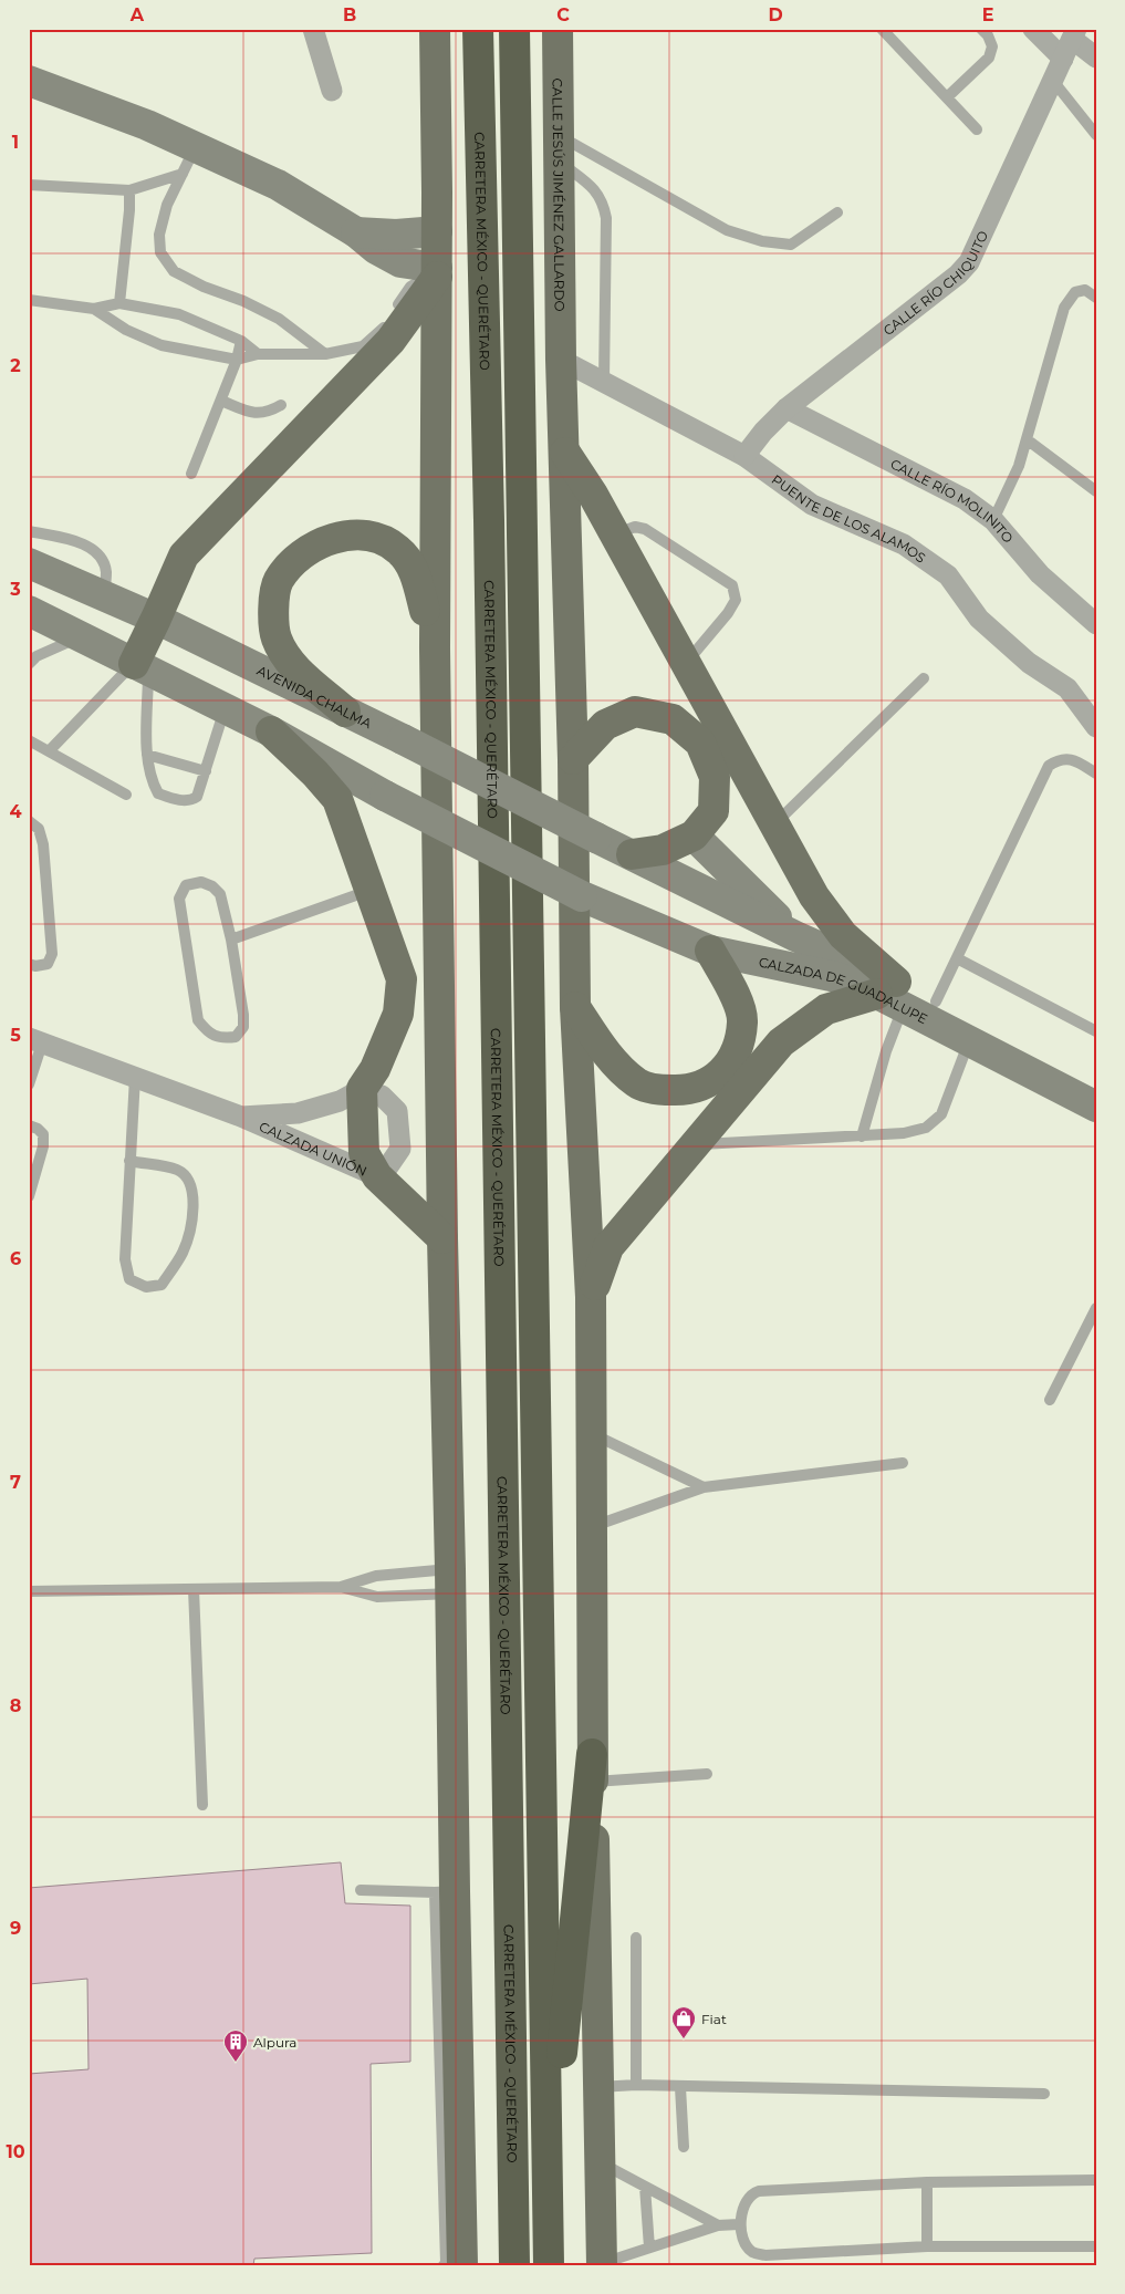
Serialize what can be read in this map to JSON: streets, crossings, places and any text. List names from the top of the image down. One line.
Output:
{"streets":{"highway":["CARRETERA MÉXICO - QUERÉTARO"],"main road":["CALLE JESÚS JIMÉNEZ GALLARDO","AVENIDA CHALMA","CALZADA DE GUADALUPE"],"street":["CALLE RÍO CHIQUITO","CALLE RÍO MOLINITO","PUENTE DE LOS ALAMOS","CALZADA UNIÓN"]},"crossings":[["CALLE JESÚS JIMÉNEZ GALLARDO","PUENTE DE LOS ALAMOS"],["CALLE RÍO CHIQUITO","CALLE RÍO MOLINITO"],["CALLE RÍO CHIQUITO","PUENTE DE LOS ALAMOS"],["AVENIDA CHALMA","CALZADA DE GUADALUPE"]],"places":{"shop":["Fiat"],"building":["Alpura"]},"grid":{"columns":["A","B","C","D","E"],"rows":["1","2","3","4","5","6","7","8","9","10"]}}
